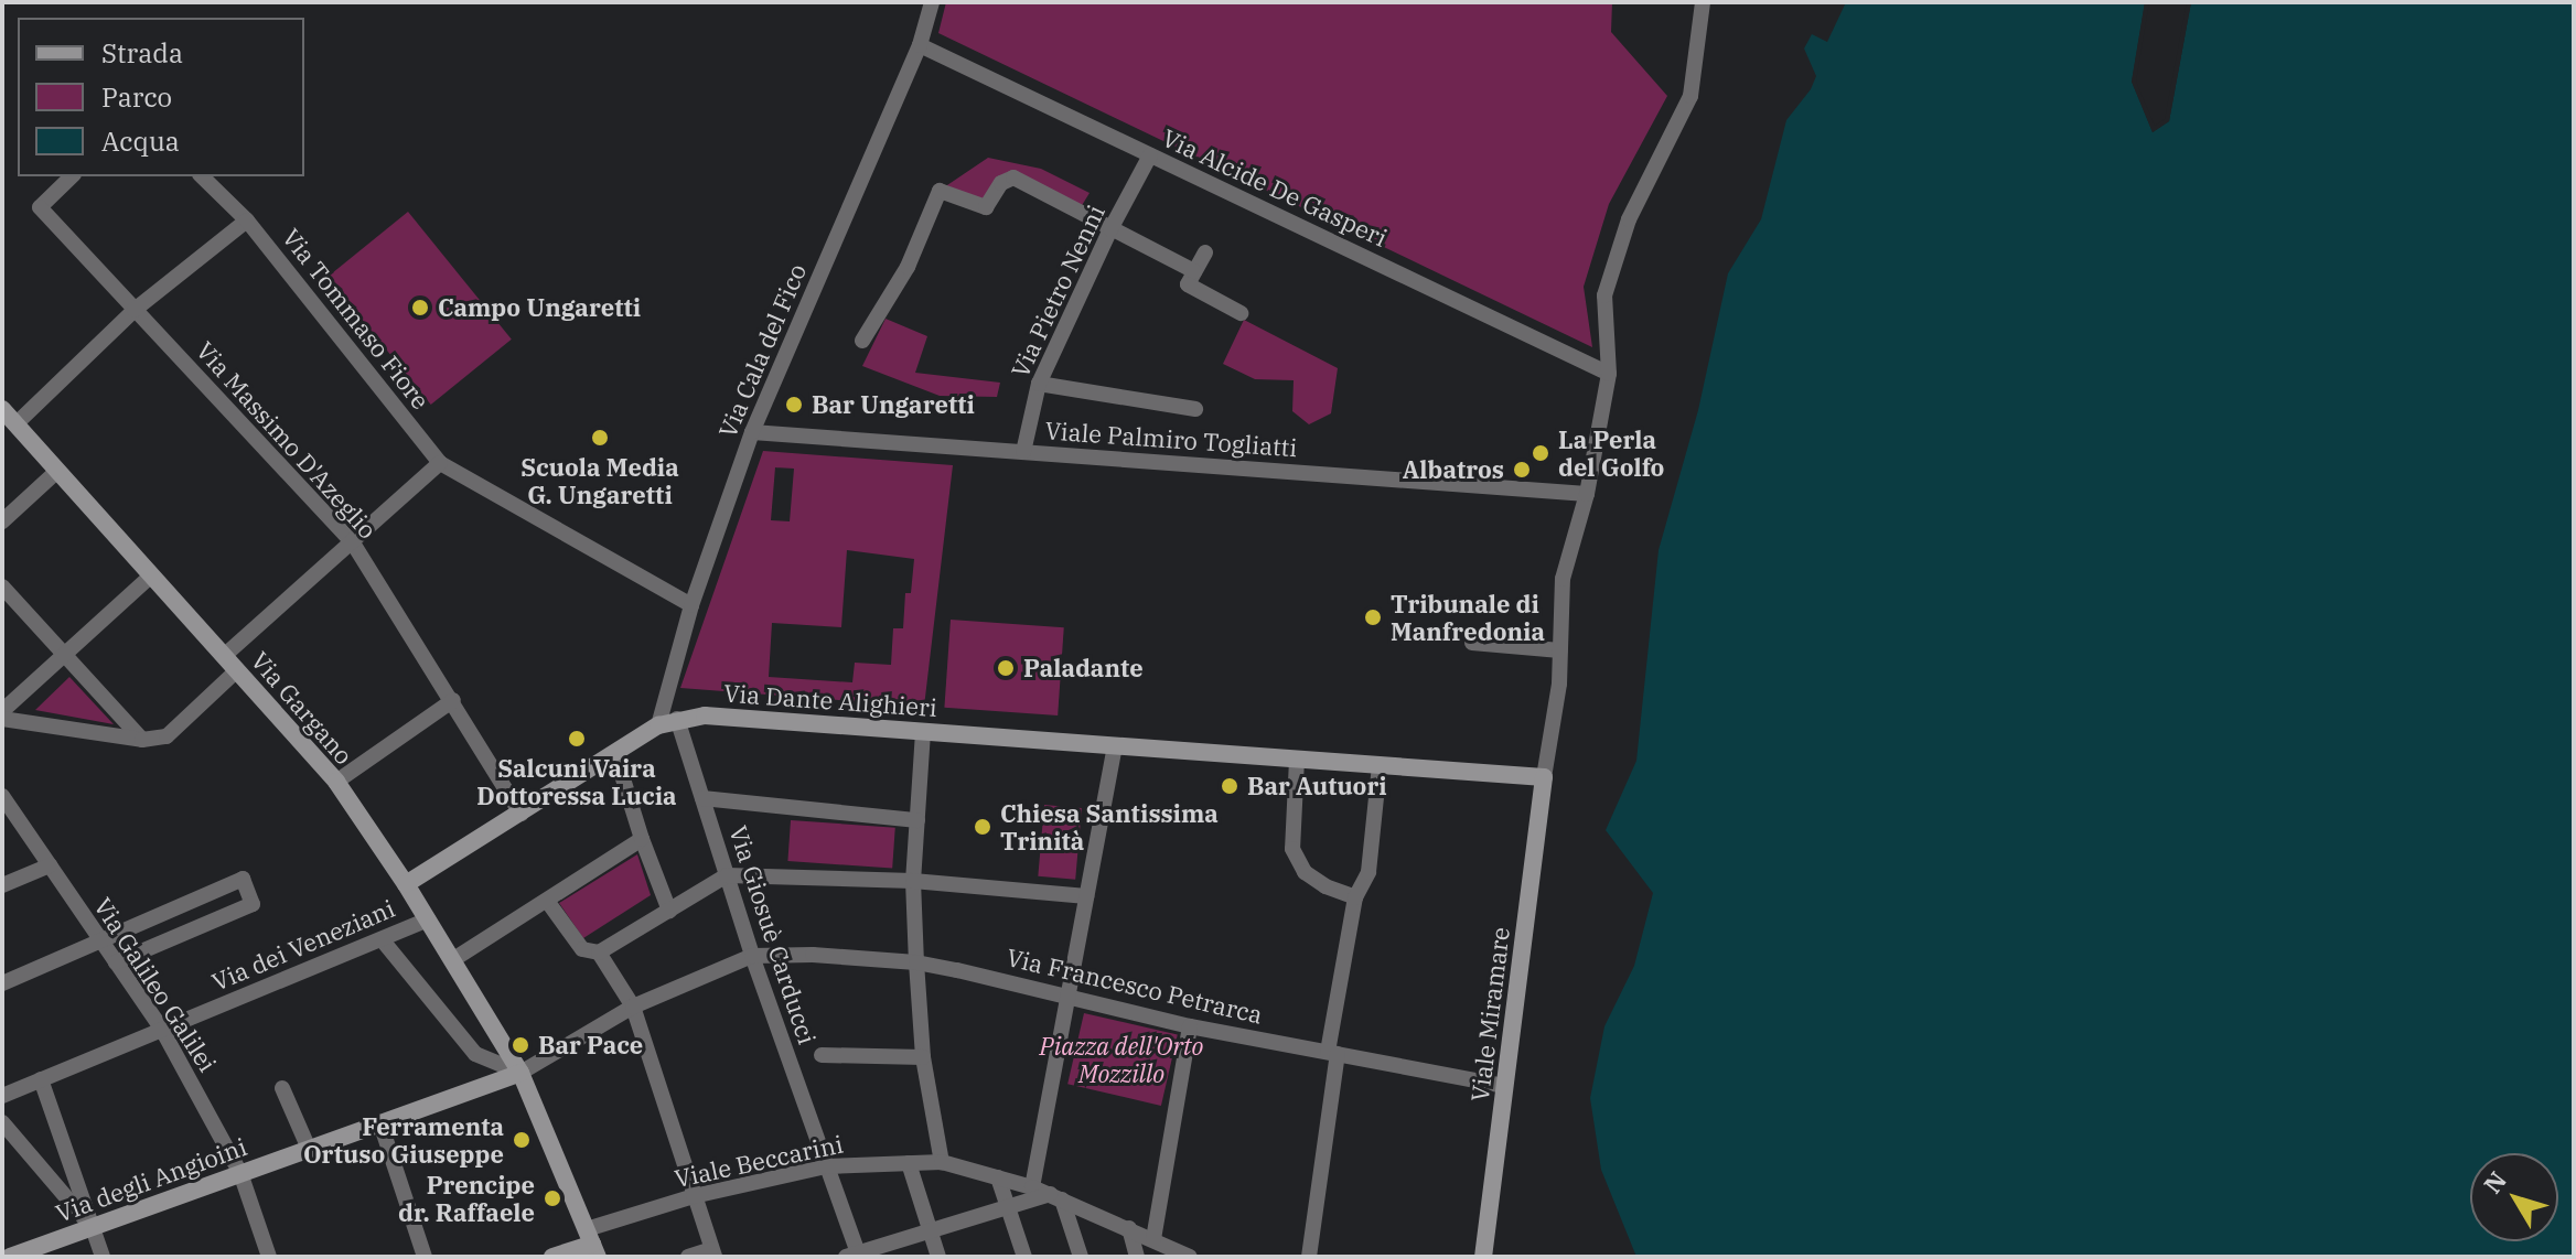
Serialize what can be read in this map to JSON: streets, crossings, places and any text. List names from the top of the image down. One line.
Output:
{"streets":{"street":["Via Alcide De Gasperi","Via Pietro Nenni","Via Tommaso Fiore","Via Cala del Fico","Viale Palmiro Togliatti","Via Massimo D'Azeglio","Via Dante Alighieri","Via Gargano","Via Giosuè Carducci","Via dei Veneziani","Via Galileo Galilei","Via Francesco Petrarca","Viale Miramare","Viale Beccarini","Via degli Angioini"]},"crossings":[["Via Alcide De Gasperi","Via Pietro Nenni"],["Via Alcide De Gasperi","Via Cala del Fico"],["Via Pietro Nenni","Viale Palmiro Togliatti"],["Via Tommaso Fiore","Via Cala del Fico"],["Via Tommaso Fiore","Via Massimo D'Azeglio"],["Via Tommaso Fiore","Via Gargano"],["Via Cala del Fico","Viale Palmiro Togliatti"],["Via Cala del Fico","Via Dante Alighieri"],["Via Massimo D'Azeglio","Via Dante Alighieri"],["Via Dante Alighieri","Via Gargano"],["Via Dante Alighieri","Via Giosuè Carducci"],["Via Dante Alighieri","Viale Miramare"],["Via Gargano","Via dei Veneziani"],["Via Gargano","Viale Beccarini"],["Via Gargano","Via degli Angioini"],["Via Giosuè Carducci","Via Francesco Petrarca"],["Via Giosuè Carducci","Viale Beccarini"],["Via dei Veneziani","Via Galileo Galilei"],["Via Galileo Galilei","Via degli Angioini"],["Via Francesco Petrarca","Viale Miramare"]],"parks":["Piazza dell'Orto Mozzillo"],"places":["Campo Ungaretti","Bar Ungaretti","Scuola Media G. Ungaretti","La Perla del Golfo","Albatros","Tribunale di Manfredonia","Paladante","Salcuni Vaira Dottoressa Lucia","Bar Autuori","Chiesa Santissima Trinità","Bar Pace","Ferramenta Ortuso Giuseppe","Prencipe dr. Raffaele"],"legend":["Strada","Parco","Acqua"],"north":"top left"}
